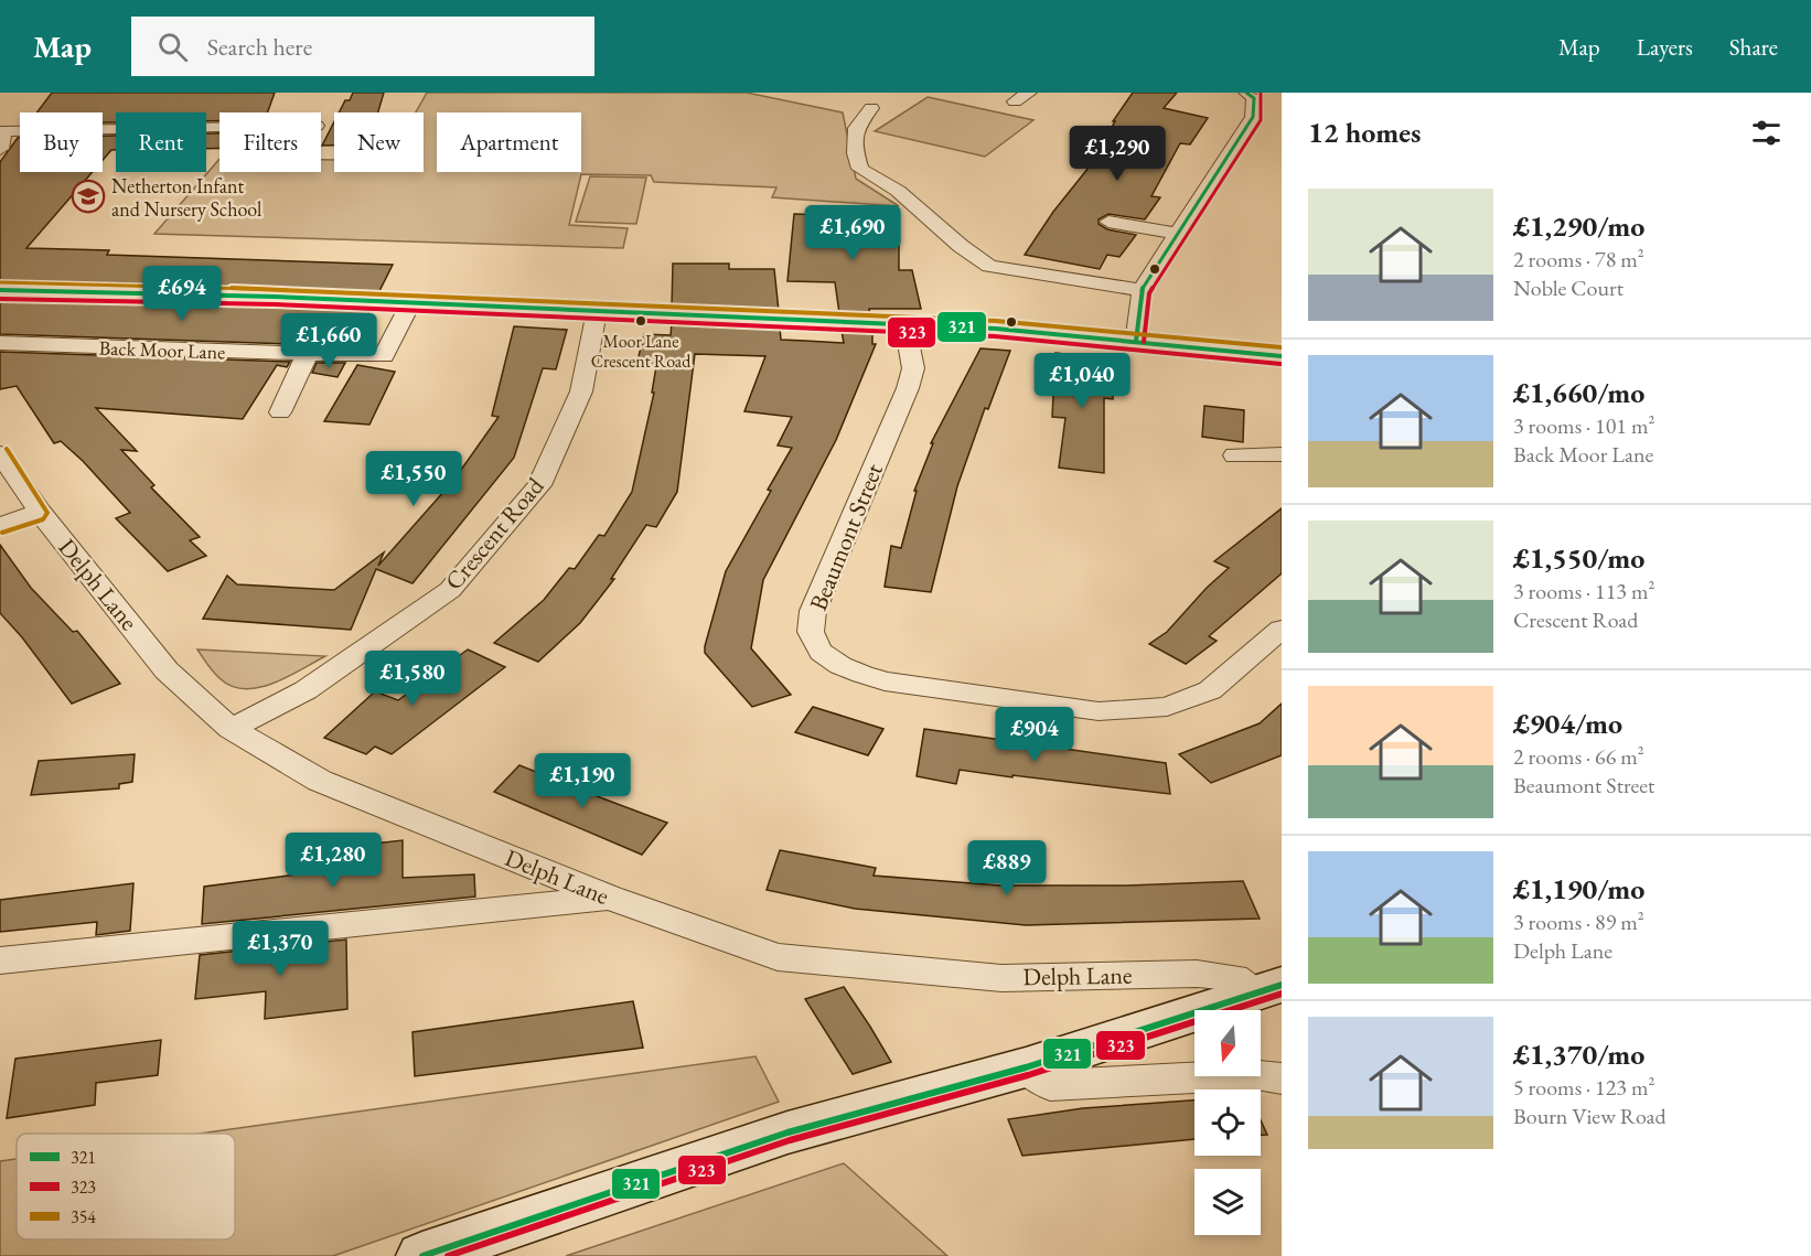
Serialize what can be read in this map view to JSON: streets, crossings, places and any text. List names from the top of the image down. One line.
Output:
{"streets":{"street":["Back Moor Lane","Crescent Road","Beaumont Street","Delph Lane"]},"crossings":[["Crescent Road","Delph Lane"]],"places":{"school or university":["Netherton Infant and Nursery School"],"other":["Moor Lane Crescent Road"]},"lines":["transit line 321","transit line 323","transit line 354"],"legend":["321","323","354"],"north":"bottom","page":{"header":"Map","search":"Search here","nav":["Map","Layers","Share"],"heading":"12 homes","chip":["Buy","Rent","Filters","New","Apartment"],"price":["£1,290","£1,690","£694","£1,660","£1,040","£1,550","£1,580","£904","£1,190","£1,280","£889","£1,370"],"list":[{"name":"£1,290/mo","note":"2 rooms · 78 m² · Noble Court"},{"name":"£1,660/mo","note":"3 rooms · 101 m² · Back Moor Lane"},{"name":"£1,550/mo","note":"3 rooms · 113 m² · Crescent Road"},{"name":"£904/mo","note":"2 rooms · 66 m² · Beaumont Street"},{"name":"£1,190/mo","note":"3 rooms · 89 m² · Delph Lane"},{"name":"£1,370/mo","note":"5 rooms · 123 m² · Bourn View Road"}]}}
